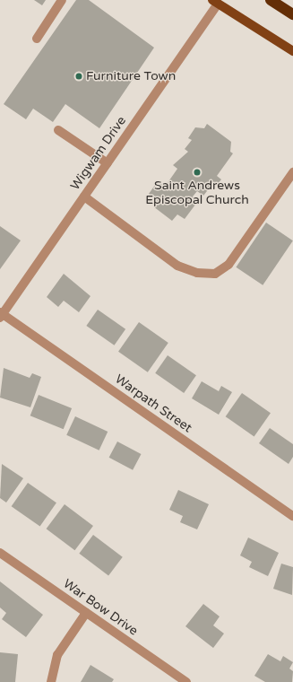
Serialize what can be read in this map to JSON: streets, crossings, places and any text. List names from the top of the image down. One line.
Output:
{"streets":{"street":["Wigwam Drive","Warpath Street","War Bow Drive"]},"crossings":[["Wigwam Drive","Warpath Street"]],"places":["Furniture Town","Saint Andrews Episcopal Church"]}
